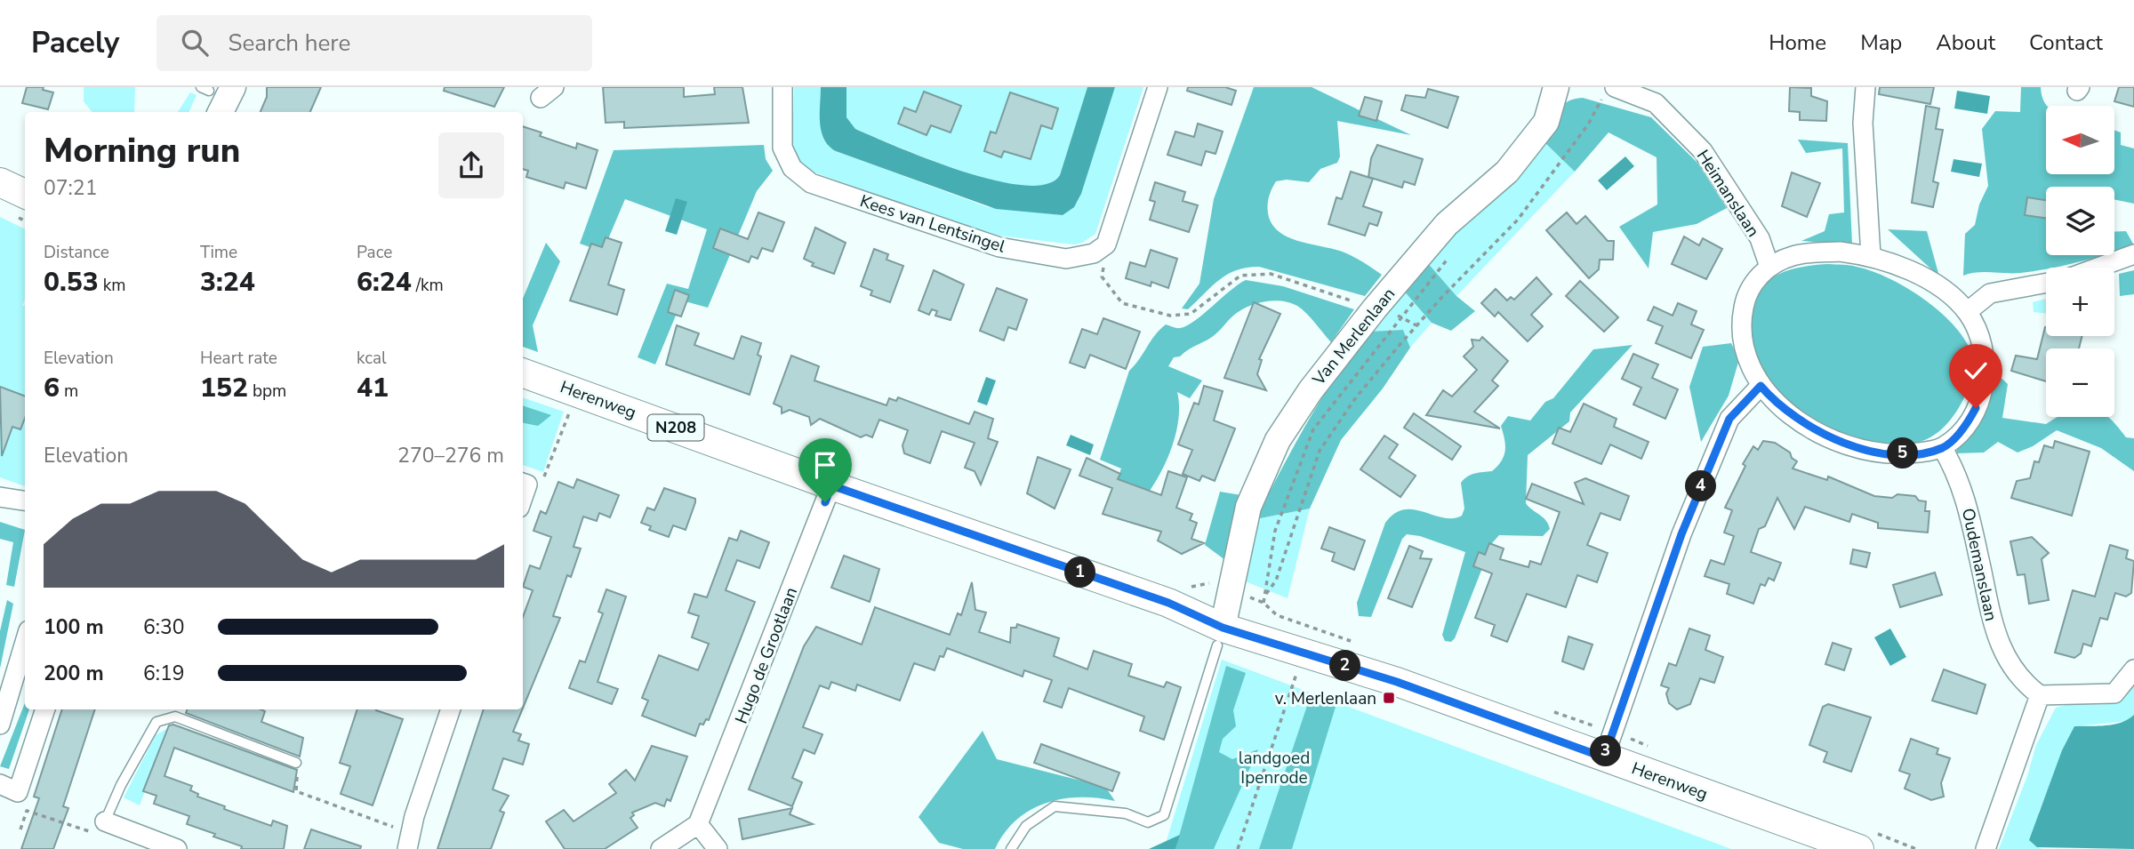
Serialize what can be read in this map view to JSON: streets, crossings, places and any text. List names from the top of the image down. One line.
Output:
{"streets":{"main road":["Van Merlenlaan","Herenweg","N208"],"street":["Heimanslaan","Kees van Lentsingel","Oudemanslaan","Hugo de Grootlaan"]},"crossings":[["Van Merlenlaan","Herenweg"],["Herenweg","Hugo de Grootlaan"]],"parks":["landgoed Ipenrode"],"places":{"transit":["v. Merlenlaan"]},"north":"left","page":{"header":"Pacely","search":"Search here","nav":["Home","Map","About","Contact"],"map_buttons":["+","−"],"heading":["Morning run","07:21"],"stats":[["Distance","0.53 km"],["Time","3:24"],["Pace","6:24 /km"],["Elevation","6 m"],["Heart rate","152 bpm"],["kcal","41"]],"chart":["Elevation","270–276 m"],"pins":["5","4","1","2","3"],"list":[{"name":"100 m","note":"6:30"},{"name":"200 m","note":"6:19"}]}}
